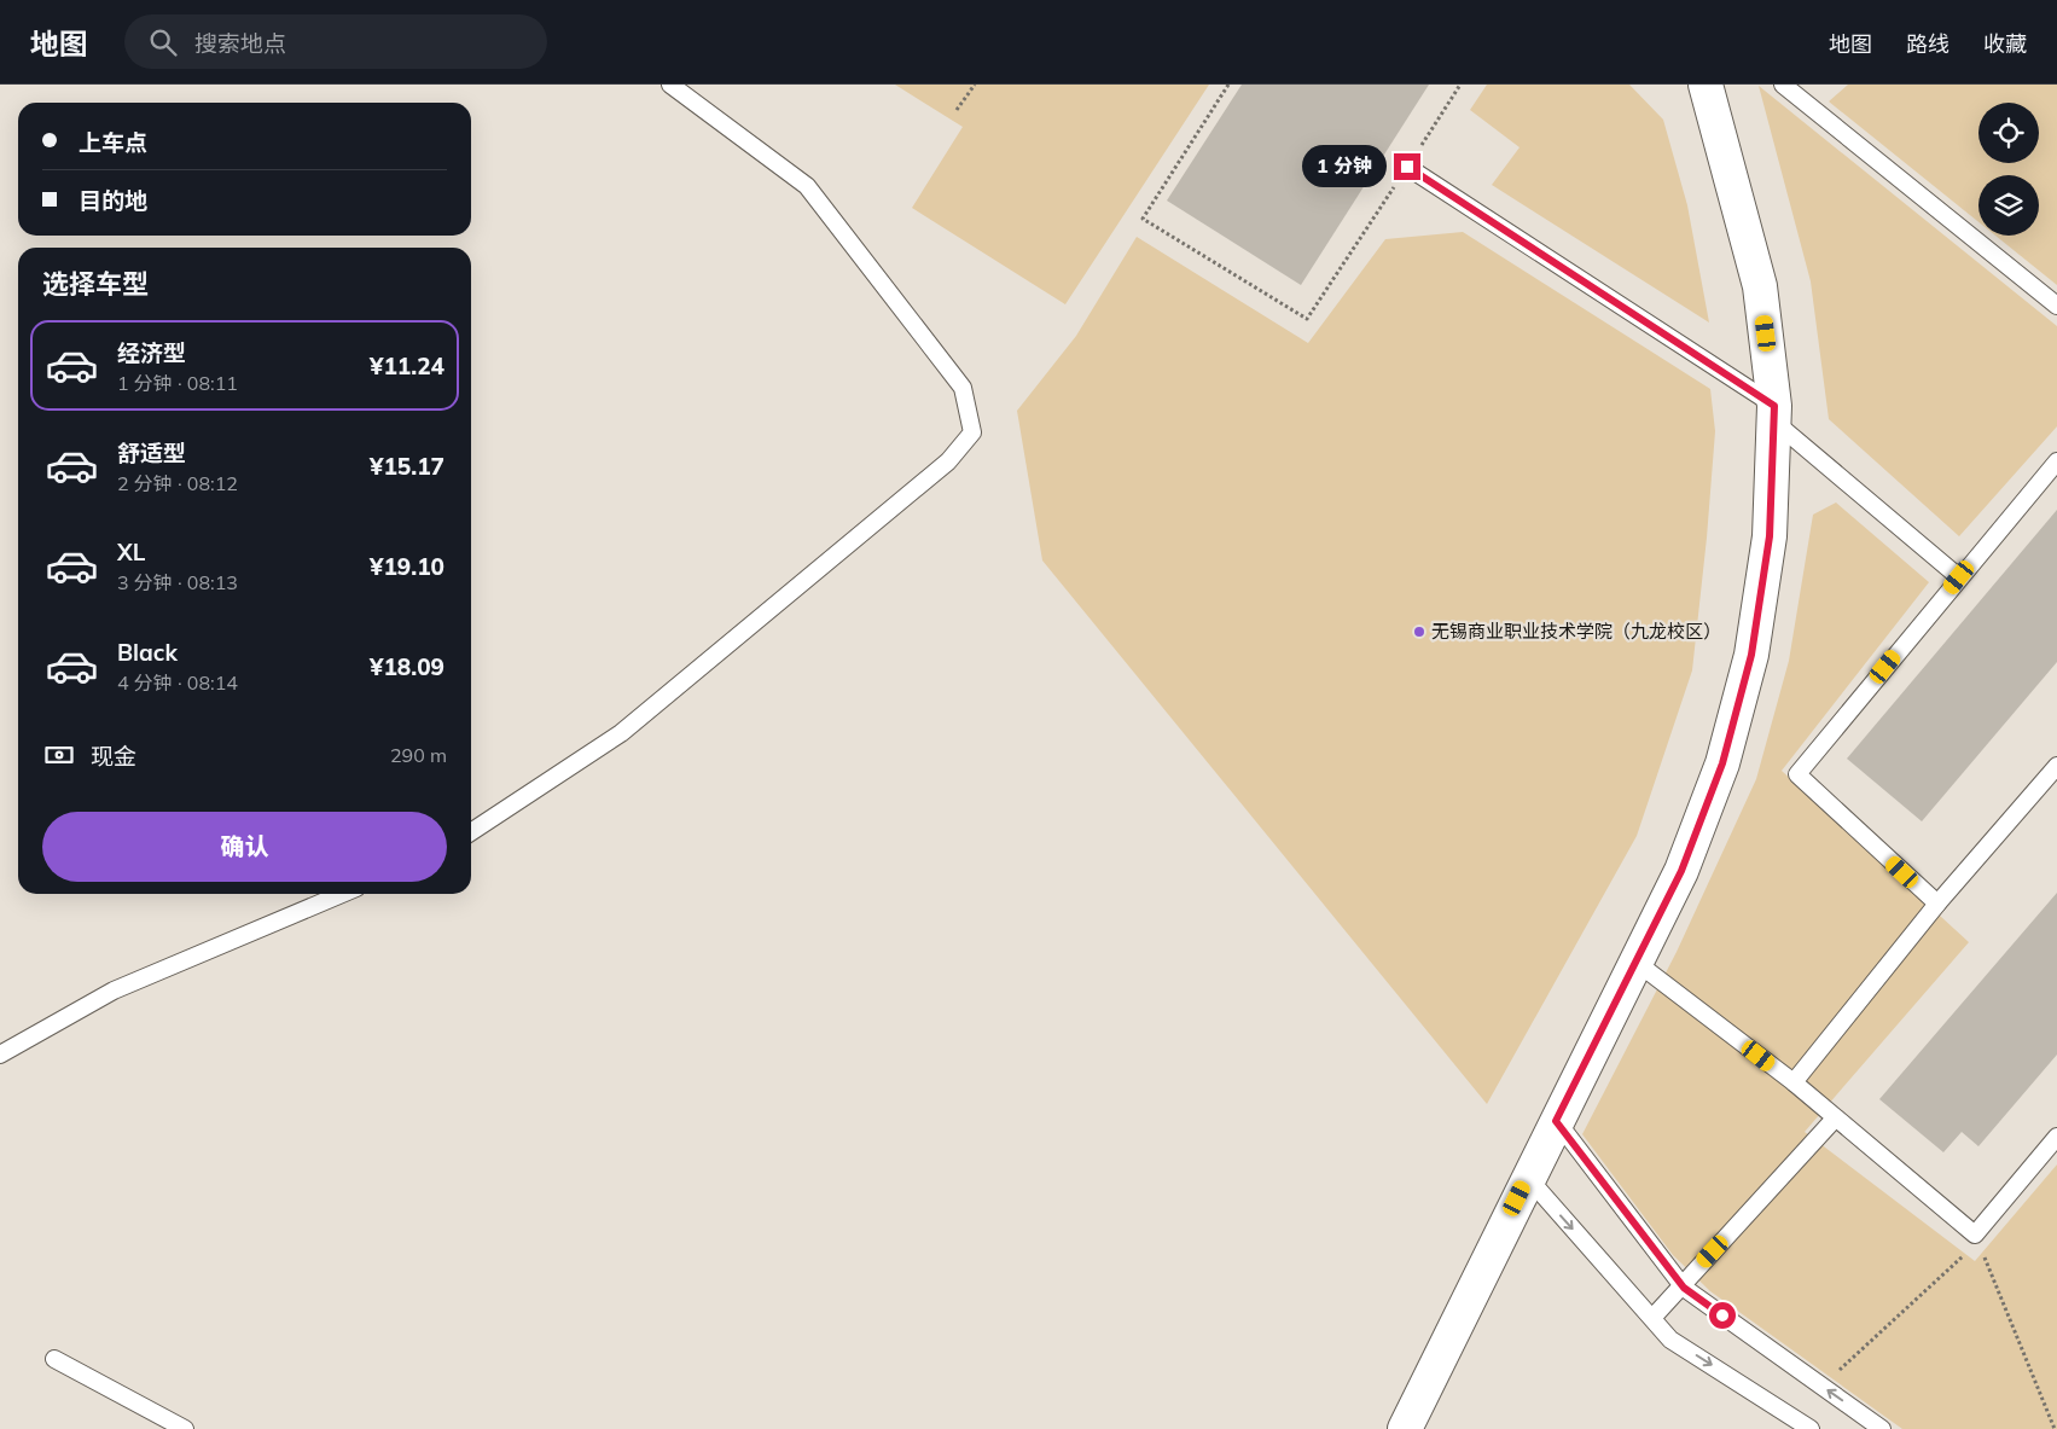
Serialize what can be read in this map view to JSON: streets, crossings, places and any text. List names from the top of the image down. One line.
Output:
{"places":["无锡商业职业技术学院（九龙校区）"],"page":{"header":"地图","search":"搜索地点","nav":["地图","路线","收藏"],"banner":["上车点","目的地"],"bubble":"1 分钟","heading":"选择车型","list":[{"name":"经济型","note":"1 分钟 · 08:11","value":"¥11.24"},{"name":"舒适型","note":"2 分钟 · 08:12","value":"¥15.17"},{"name":"XL","note":"3 分钟 · 08:13","value":"¥19.10"},{"name":"Black","note":"4 分钟 · 08:14","value":"¥18.09"}],"pay":["现金","290 m"],"buttons":"确认"}}
